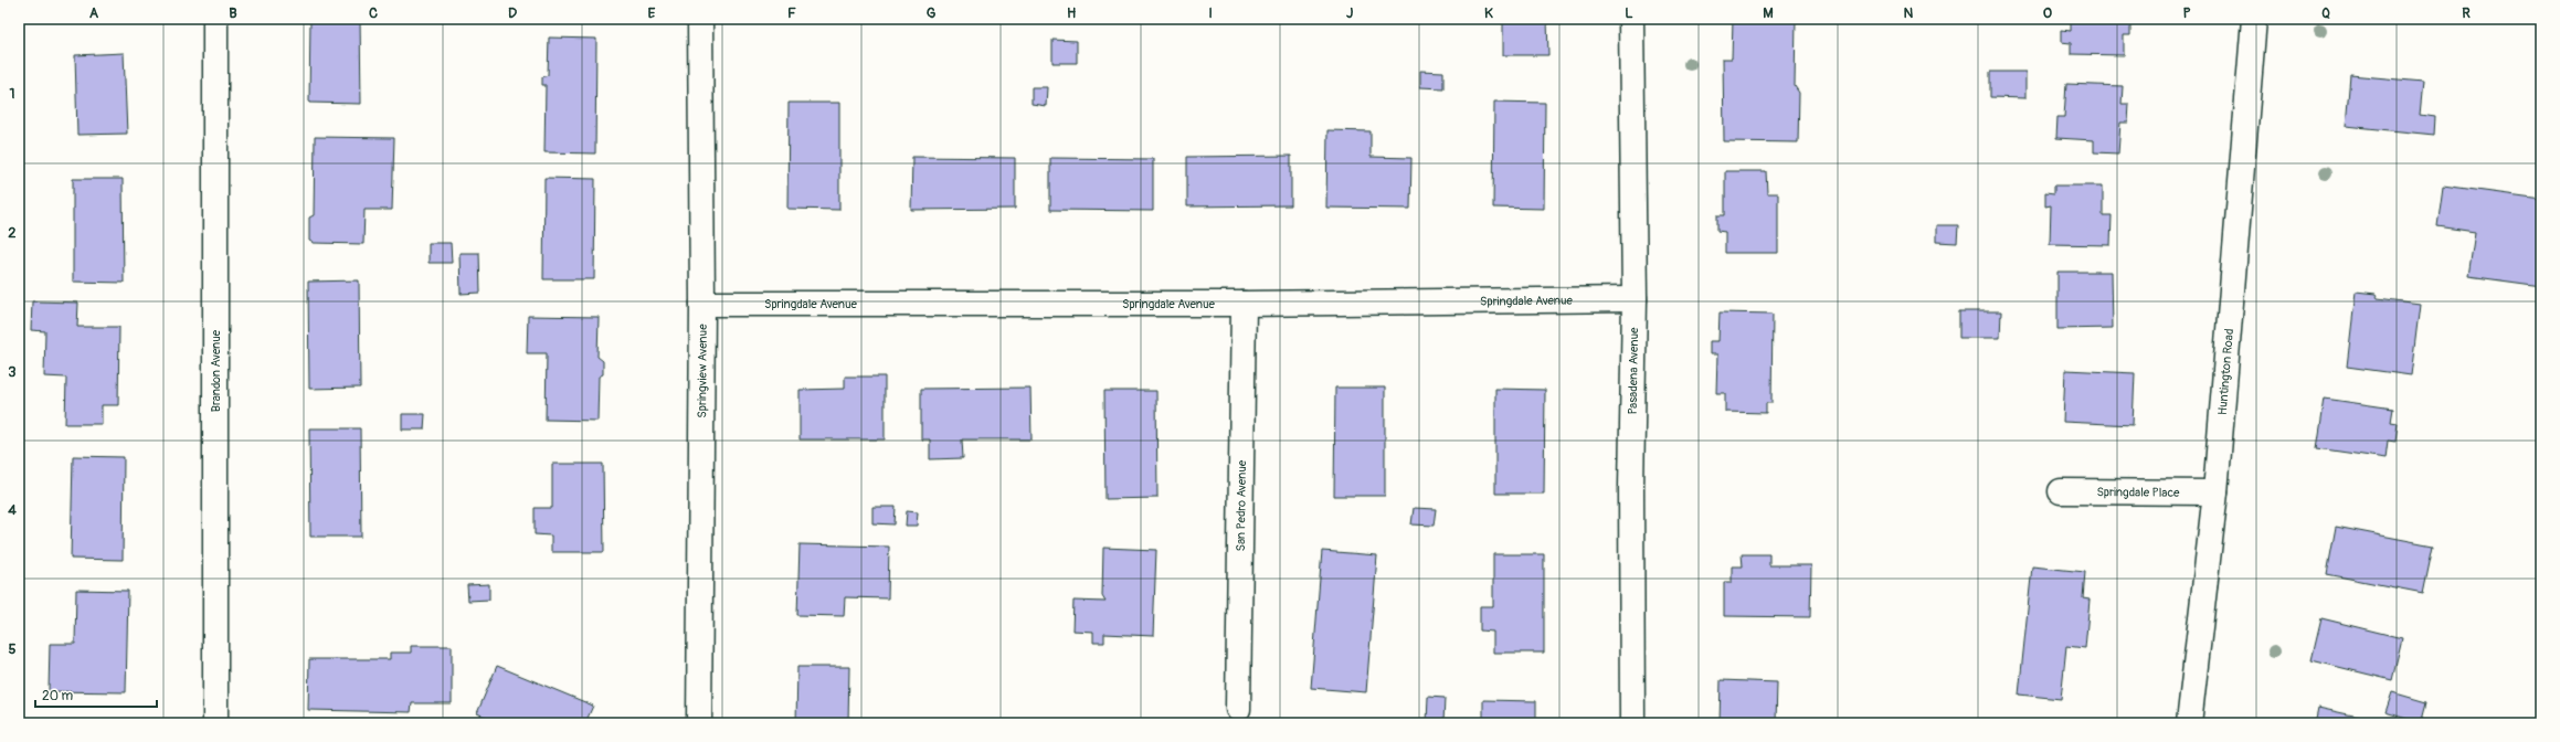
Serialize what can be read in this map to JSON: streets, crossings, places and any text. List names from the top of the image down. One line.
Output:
{"streets":{"street":["Springdale Avenue","Brandon Avenue","Springview Avenue","Pasadena Avenue","Huntington Road","Springdale Place","San Pedro Avenue"]},"crossings":[["Springdale Avenue","Springview Avenue"],["Springdale Avenue","Pasadena Avenue"],["Springdale Avenue","San Pedro Avenue"],["Huntington Road","Springdale Place"]],"scale_bar":"20 m","grid":{"columns":["A","B","C","D","E","F","G","H","I","J","K","L","M","N","O","P","Q","R"],"rows":["1","2","3","4","5"]}}
